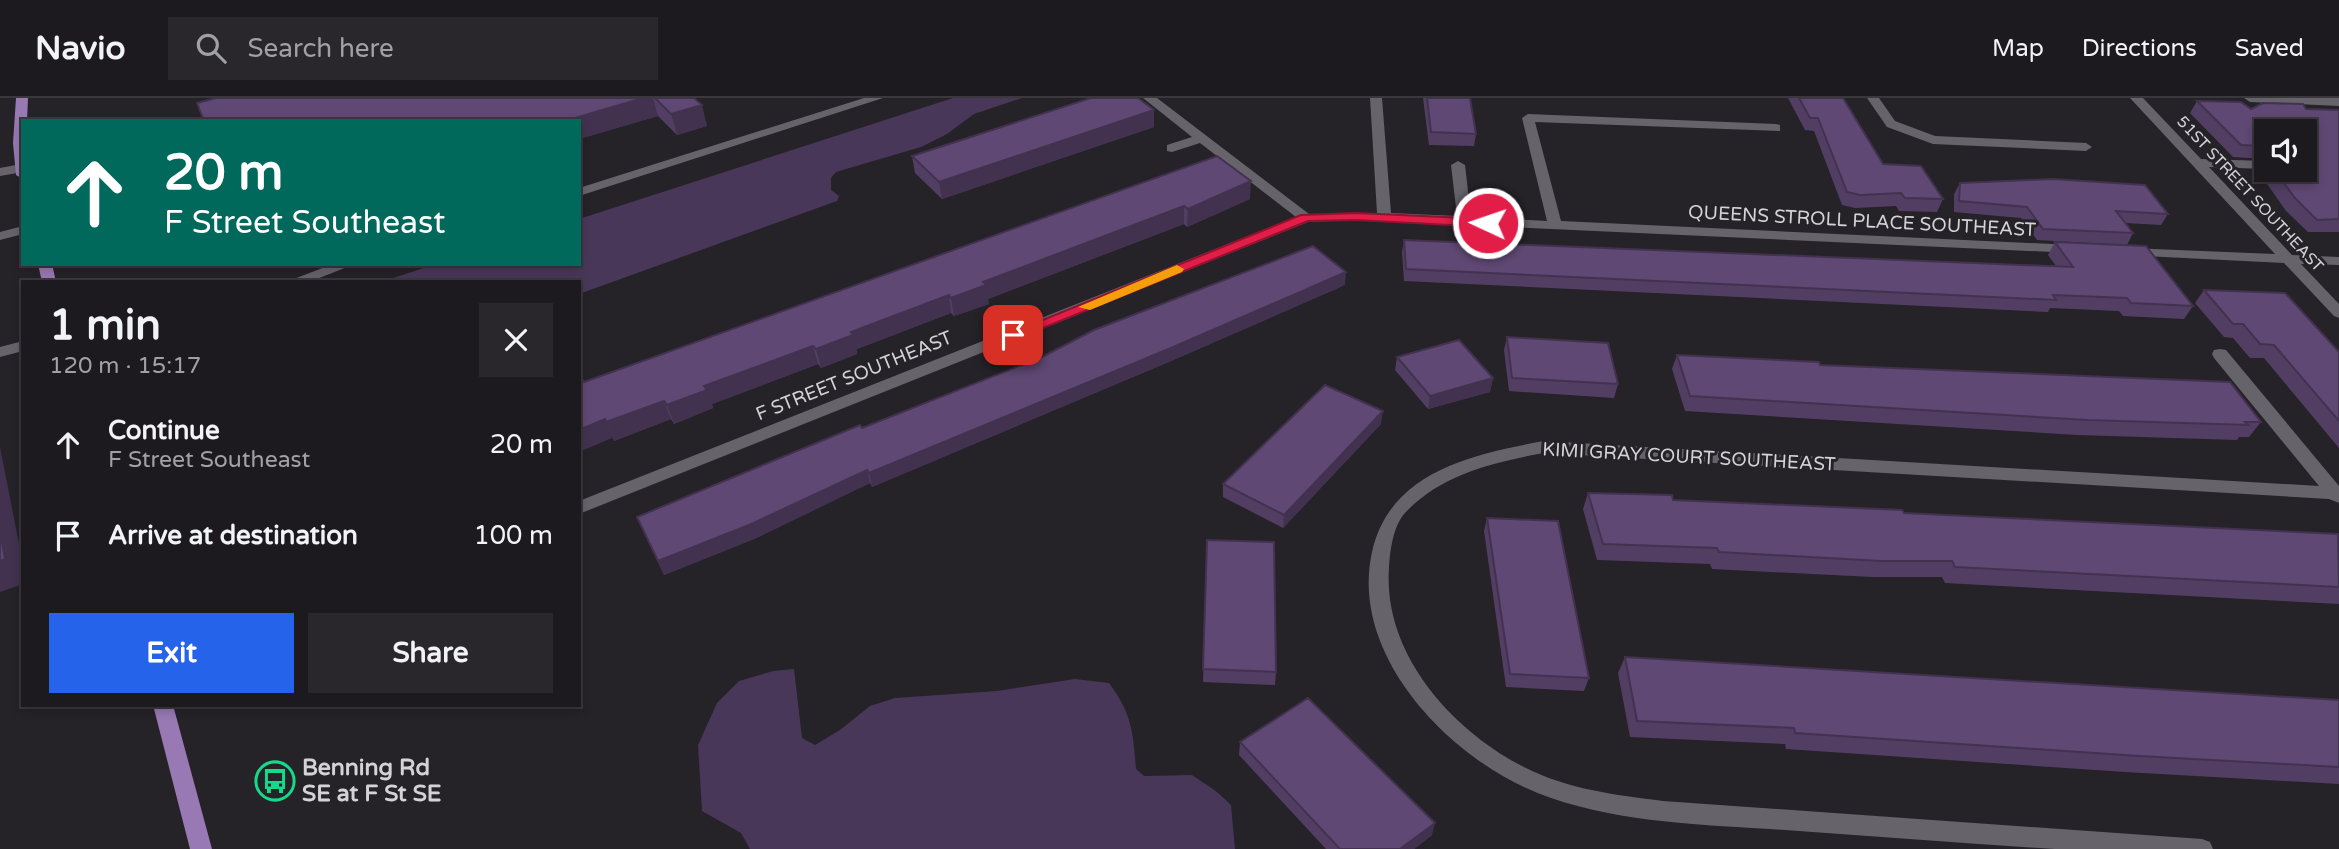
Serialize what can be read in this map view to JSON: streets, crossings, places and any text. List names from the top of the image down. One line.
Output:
{"streets":{"street":["51ST STREET SOUTHEAST","QUEENS STROLL PLACE SOUTHEAST","F STREET SOUTHEAST","KIMI GRAY COURT SOUTHEAST"]},"crossings":[["51ST STREET SOUTHEAST","QUEENS STROLL PLACE SOUTHEAST"],["QUEENS STROLL PLACE SOUTHEAST","F STREET SOUTHEAST"]],"places":{"bus stop":["Benning Rd SE at F St SE"]},"page":{"header":"Navio","search":"Search here","nav":["Map","Directions","Saved"],"turn":["20 m","F Street Southeast"],"heading":["1 min","120 m · 15:17"],"list":[{"name":"Continue","note":"F Street Southeast","value":"20 m"},{"name":"Arrive at destination","value":"100 m"}],"buttons":["Exit","Share"]}}
